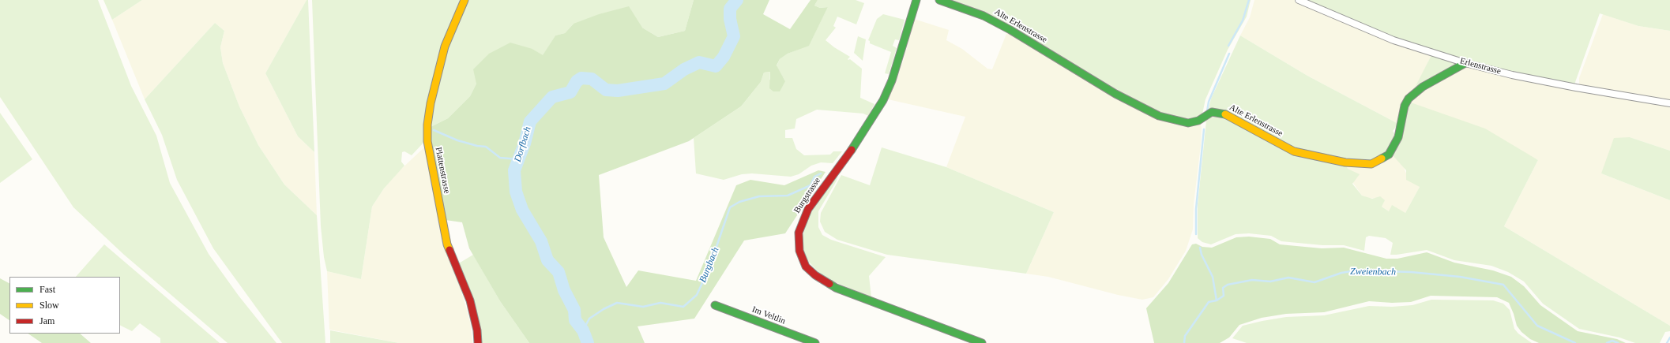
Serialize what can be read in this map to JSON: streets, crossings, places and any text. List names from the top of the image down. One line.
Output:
{"streets":{"street":["Alte Erlenstrasse","Erlenstrasse","Plattenstrasse","Burgstrasse","Im Veltlin"]},"crossings":[["Alte Erlenstrasse","Erlenstrasse"]],"water":["Dorfbach","Burgbach","Zweienbach"],"legend":["Fast","Slow","Jam"]}
